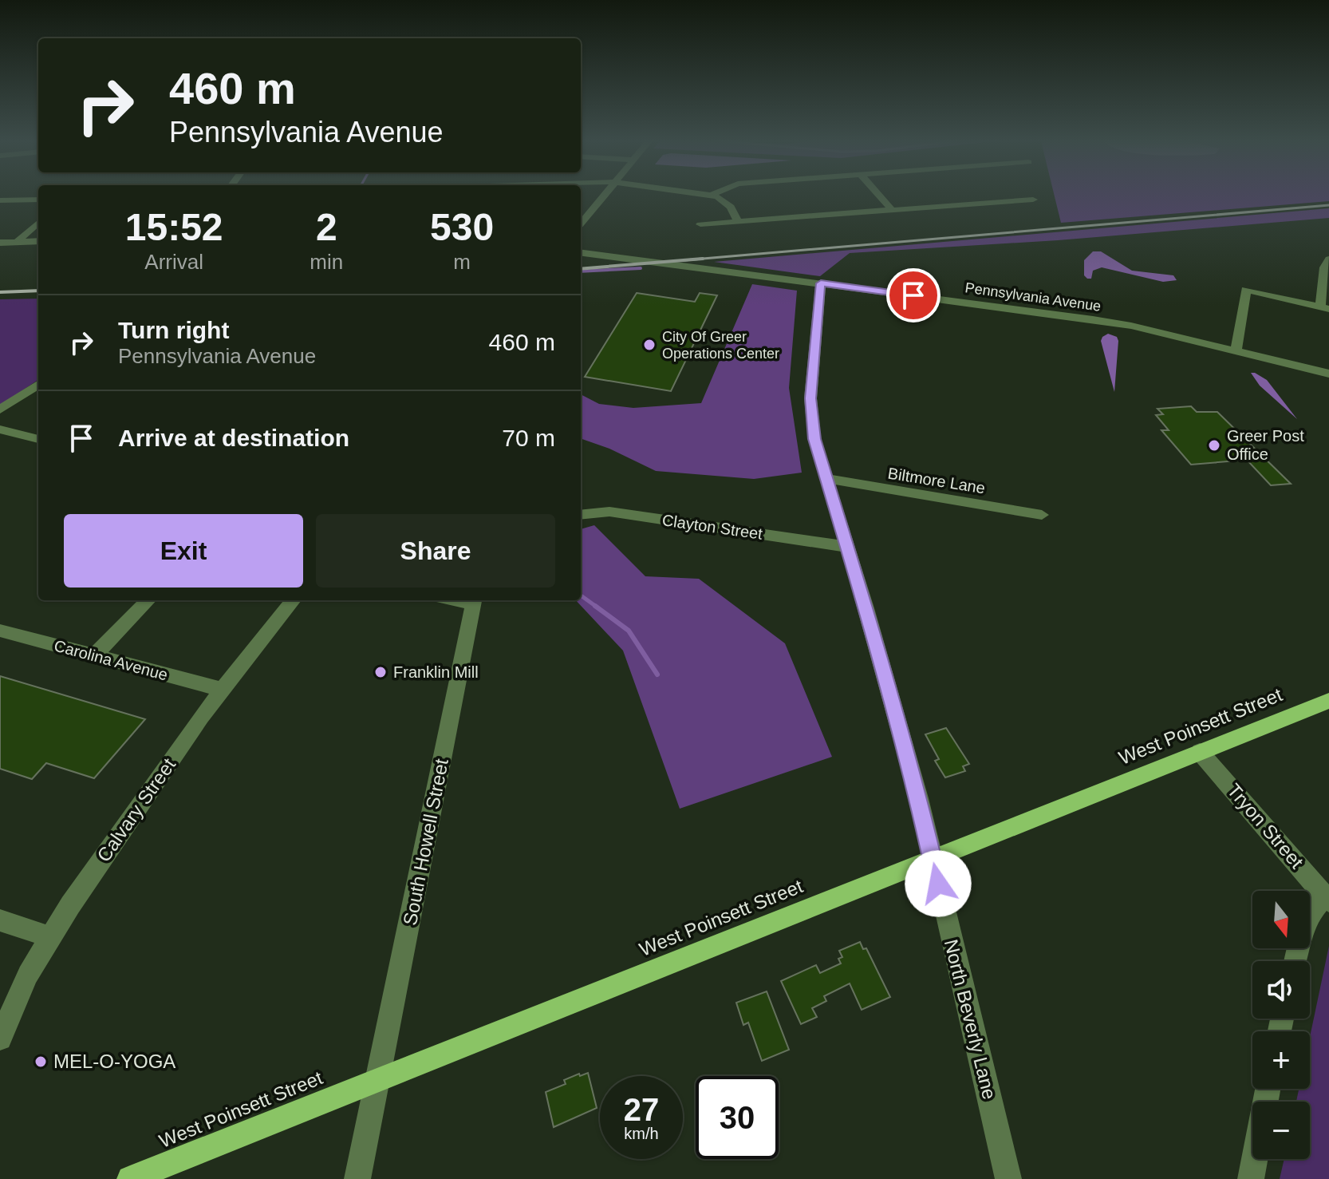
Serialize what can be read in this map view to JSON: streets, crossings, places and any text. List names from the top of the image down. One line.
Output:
{"streets":{"main road":["West Poinsett Street"],"street":["Pennsylvania Avenue","Biltmore Lane","Clayton Street","Carolina Avenue","Calvary Street","Tryon Street","South Howell Street","North Beverly Lane"]},"crossings":[["Pennsylvania Avenue","North Beverly Lane"],["Biltmore Lane","North Beverly Lane"],["Clayton Street","North Beverly Lane"],["Carolina Avenue","Calvary Street"],["West Poinsett Street","Tryon Street"],["West Poinsett Street","South Howell Street"],["West Poinsett Street","North Beverly Lane"]],"places":["City Of Greer Operations Center","Greer Post Office","Franklin Mill","MEL-O-YOGA"],"north":"bottom","page":{"turn":["460 m","Pennsylvania Avenue"],"eta":["15:52","Arrival","2","min","530","m"],"list":[{"name":"Turn right","note":"Pennsylvania Avenue","value":"460 m"},{"name":"Arrive at destination","value":"70 m"}],"buttons":["Exit","Share"],"map_buttons":["+","−"],"speed":"27 km/h","limit":"30"}}
